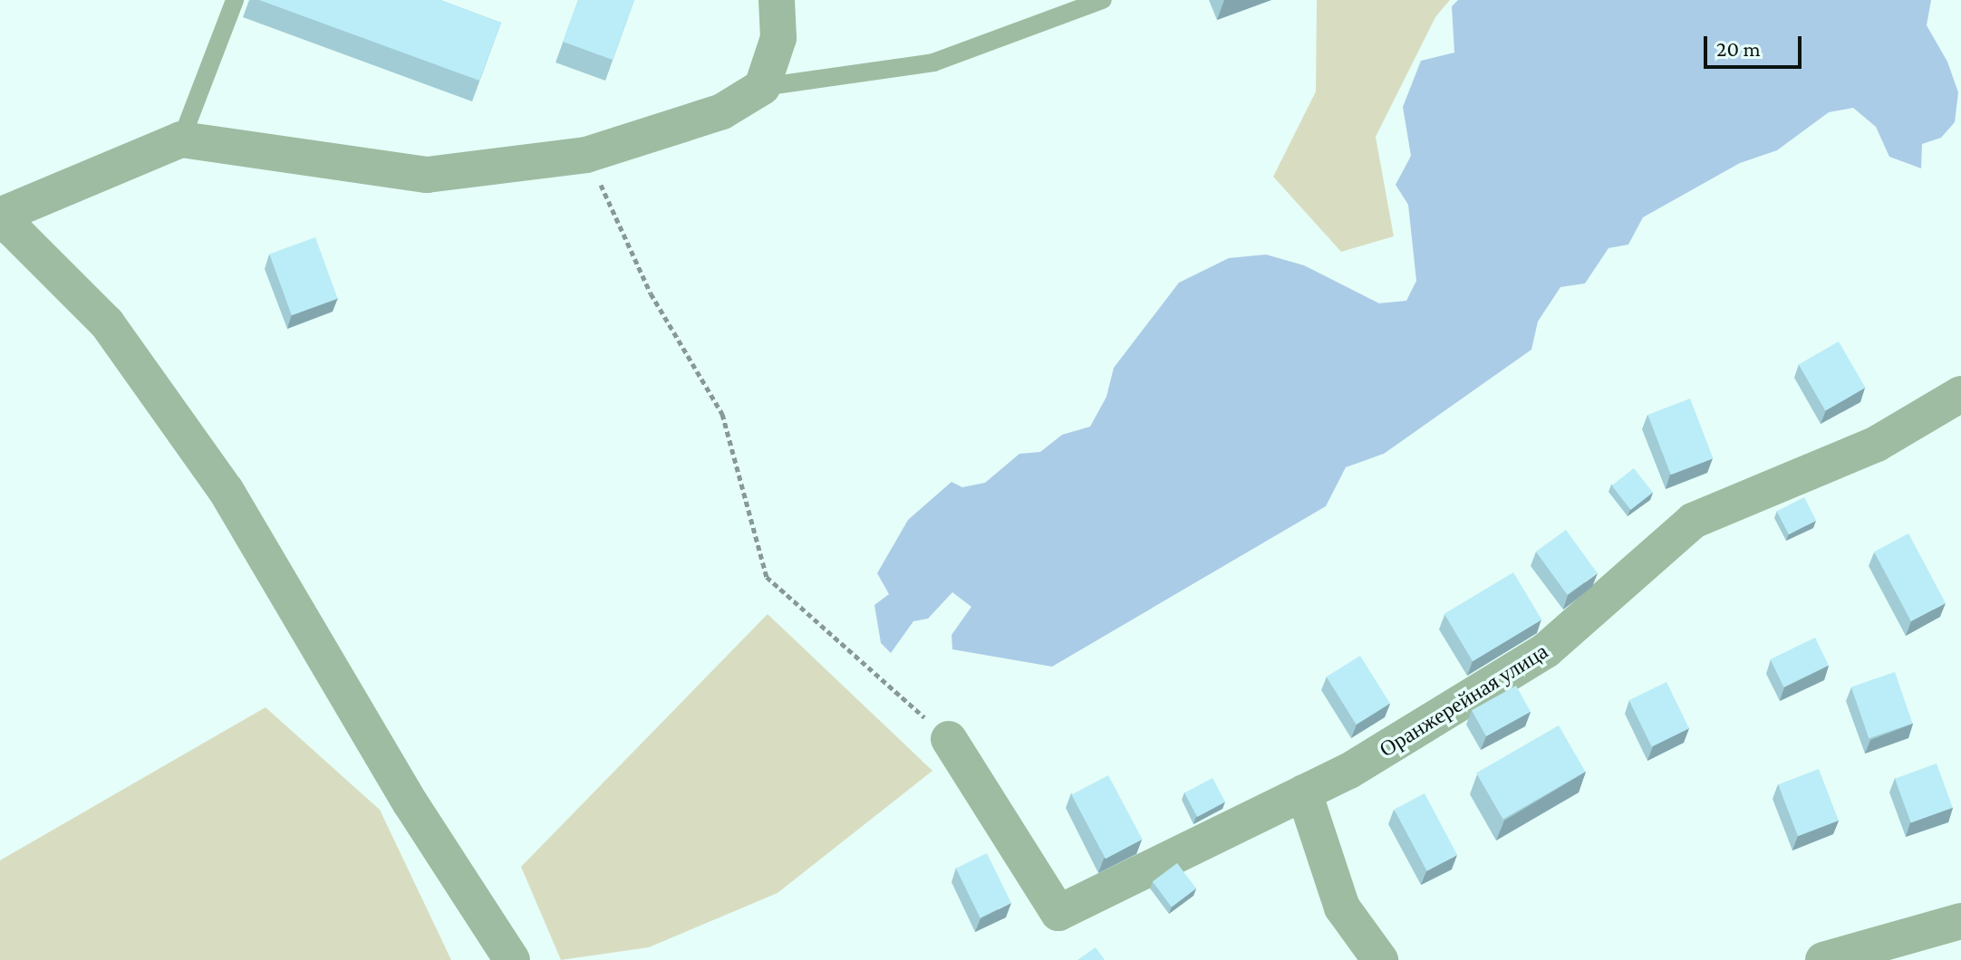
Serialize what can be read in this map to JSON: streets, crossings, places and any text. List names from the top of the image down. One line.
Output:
{"streets":{"street":["Оранжерейная улица"]},"scale_bar":"20 m"}
